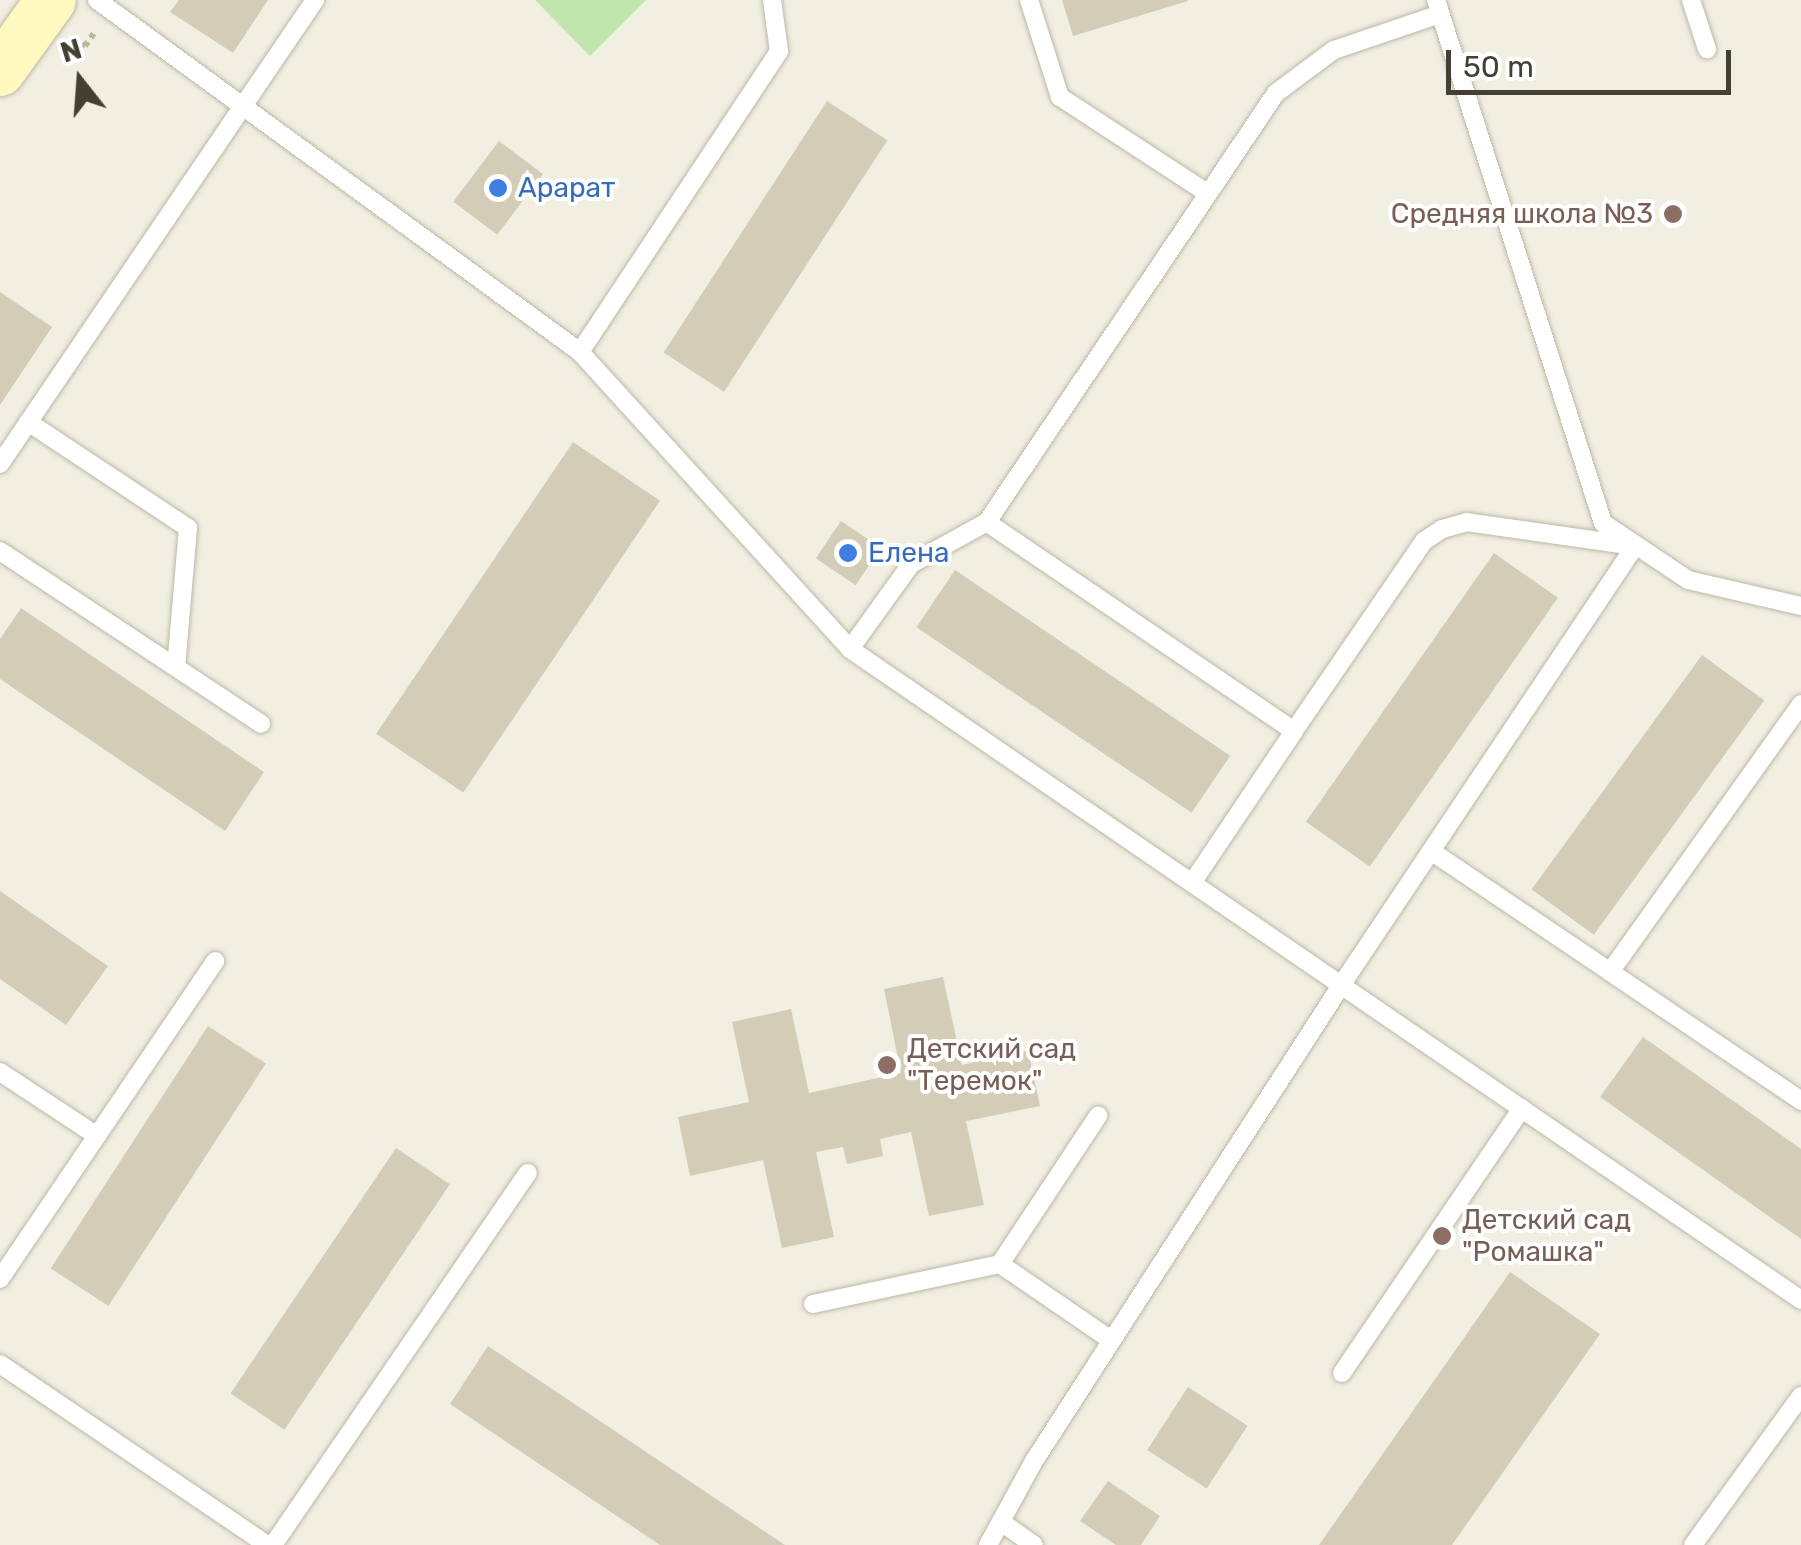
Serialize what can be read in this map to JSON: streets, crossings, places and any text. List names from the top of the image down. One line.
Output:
{"places":["Арарат","Средняя школа №3","Елена","Детский сад \"Теремок\"","Детский сад \"Ромашка\""],"scale_bar":"50 m","north":"top"}
